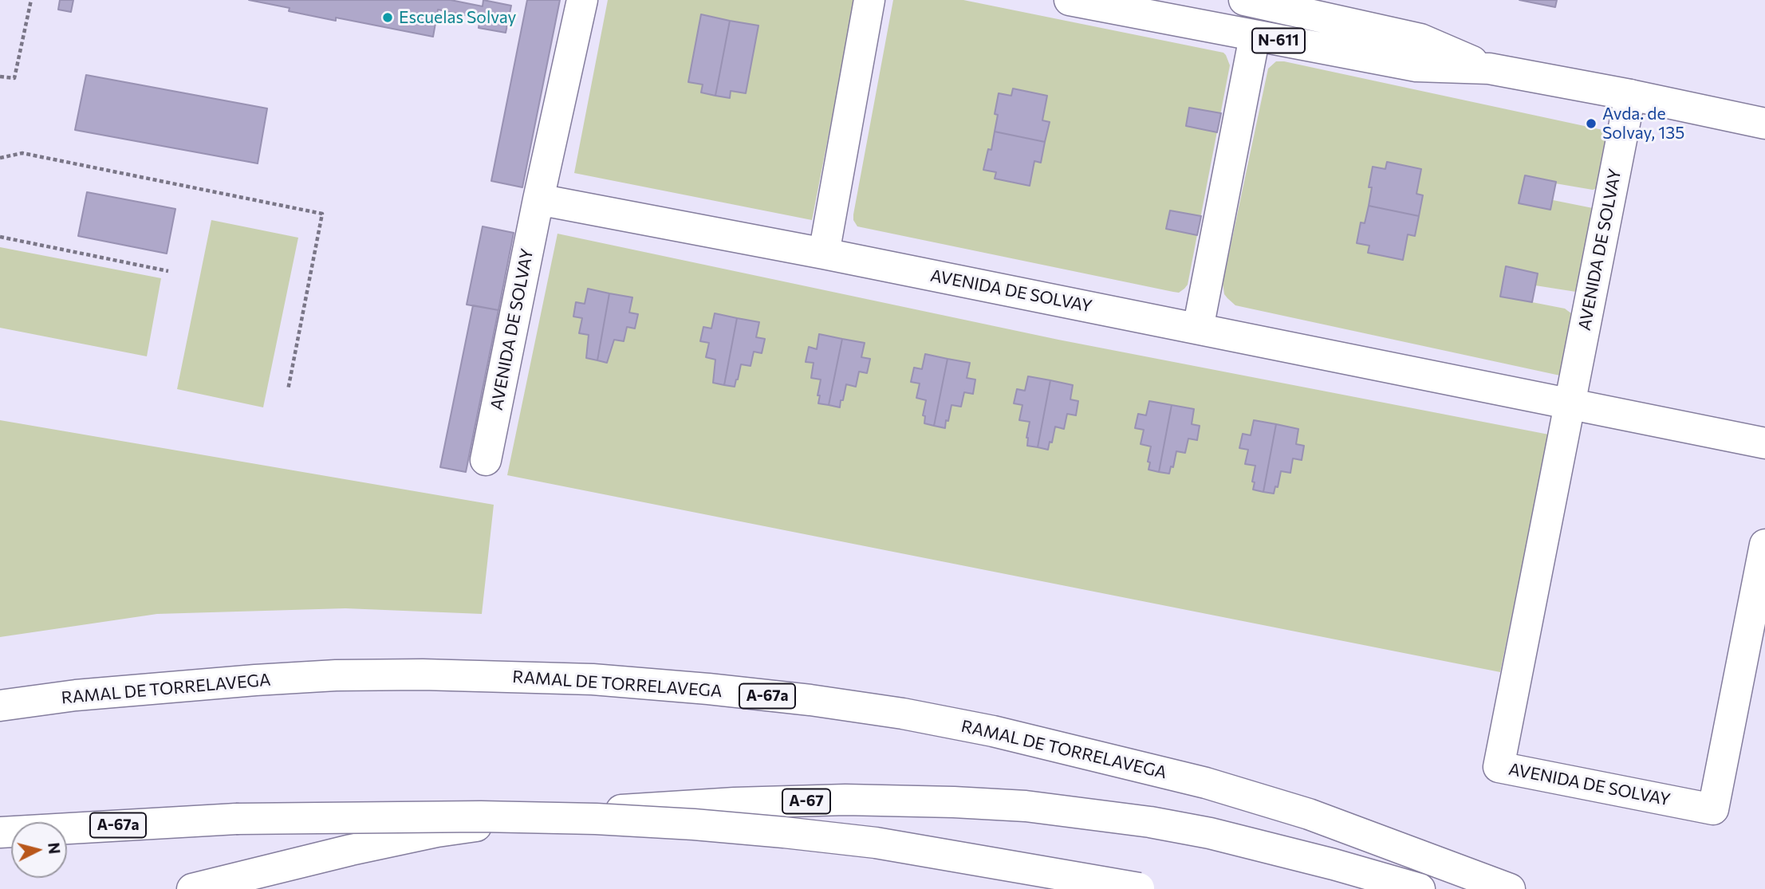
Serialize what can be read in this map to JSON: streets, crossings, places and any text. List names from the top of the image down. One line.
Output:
{"streets":{"main road":["N-611","AVENIDA DE SOLVAY","RAMAL DE TORRELAVEGA","A-67a","A-67"]},"crossings":[["N-611","AVENIDA DE SOLVAY"]],"places":["Escuelas Solvay","Avda. de Solvay, 135"],"north":"right"}
